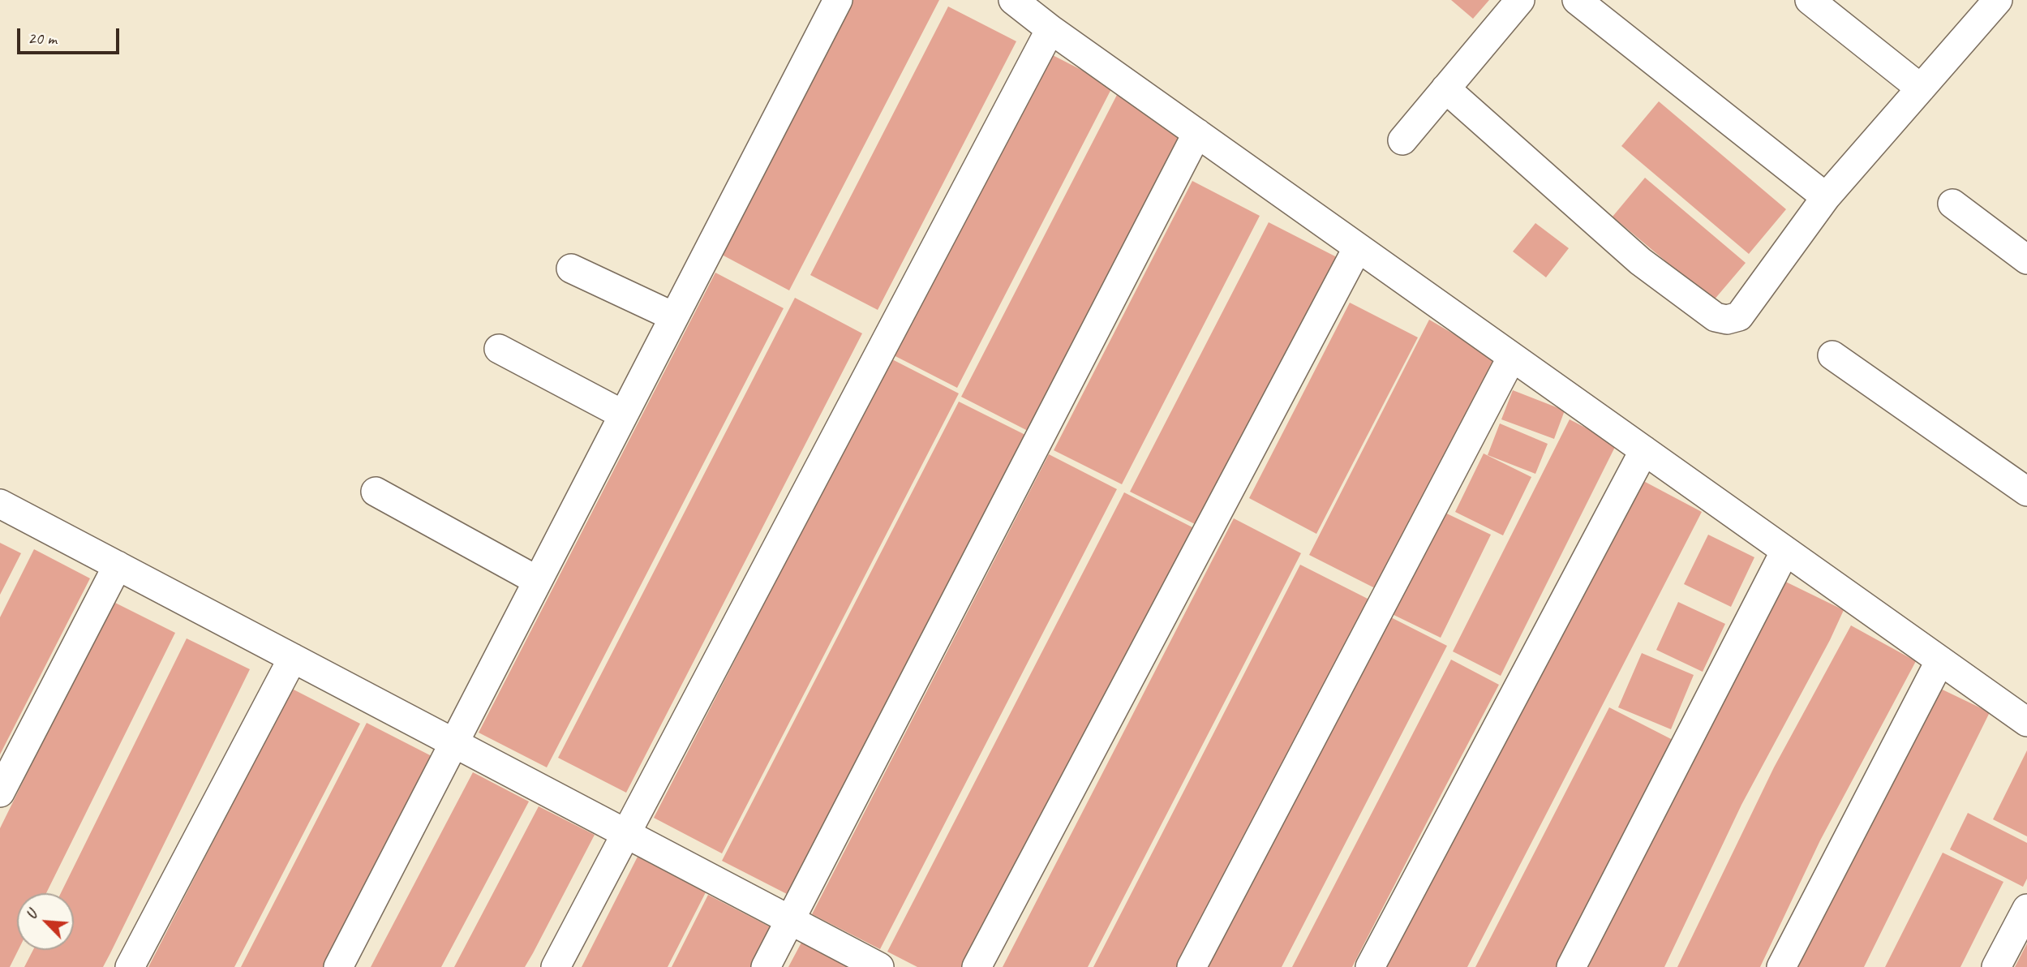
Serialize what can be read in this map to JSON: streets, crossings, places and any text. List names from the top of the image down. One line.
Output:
{"scale_bar":"20 m","north":"top left"}
